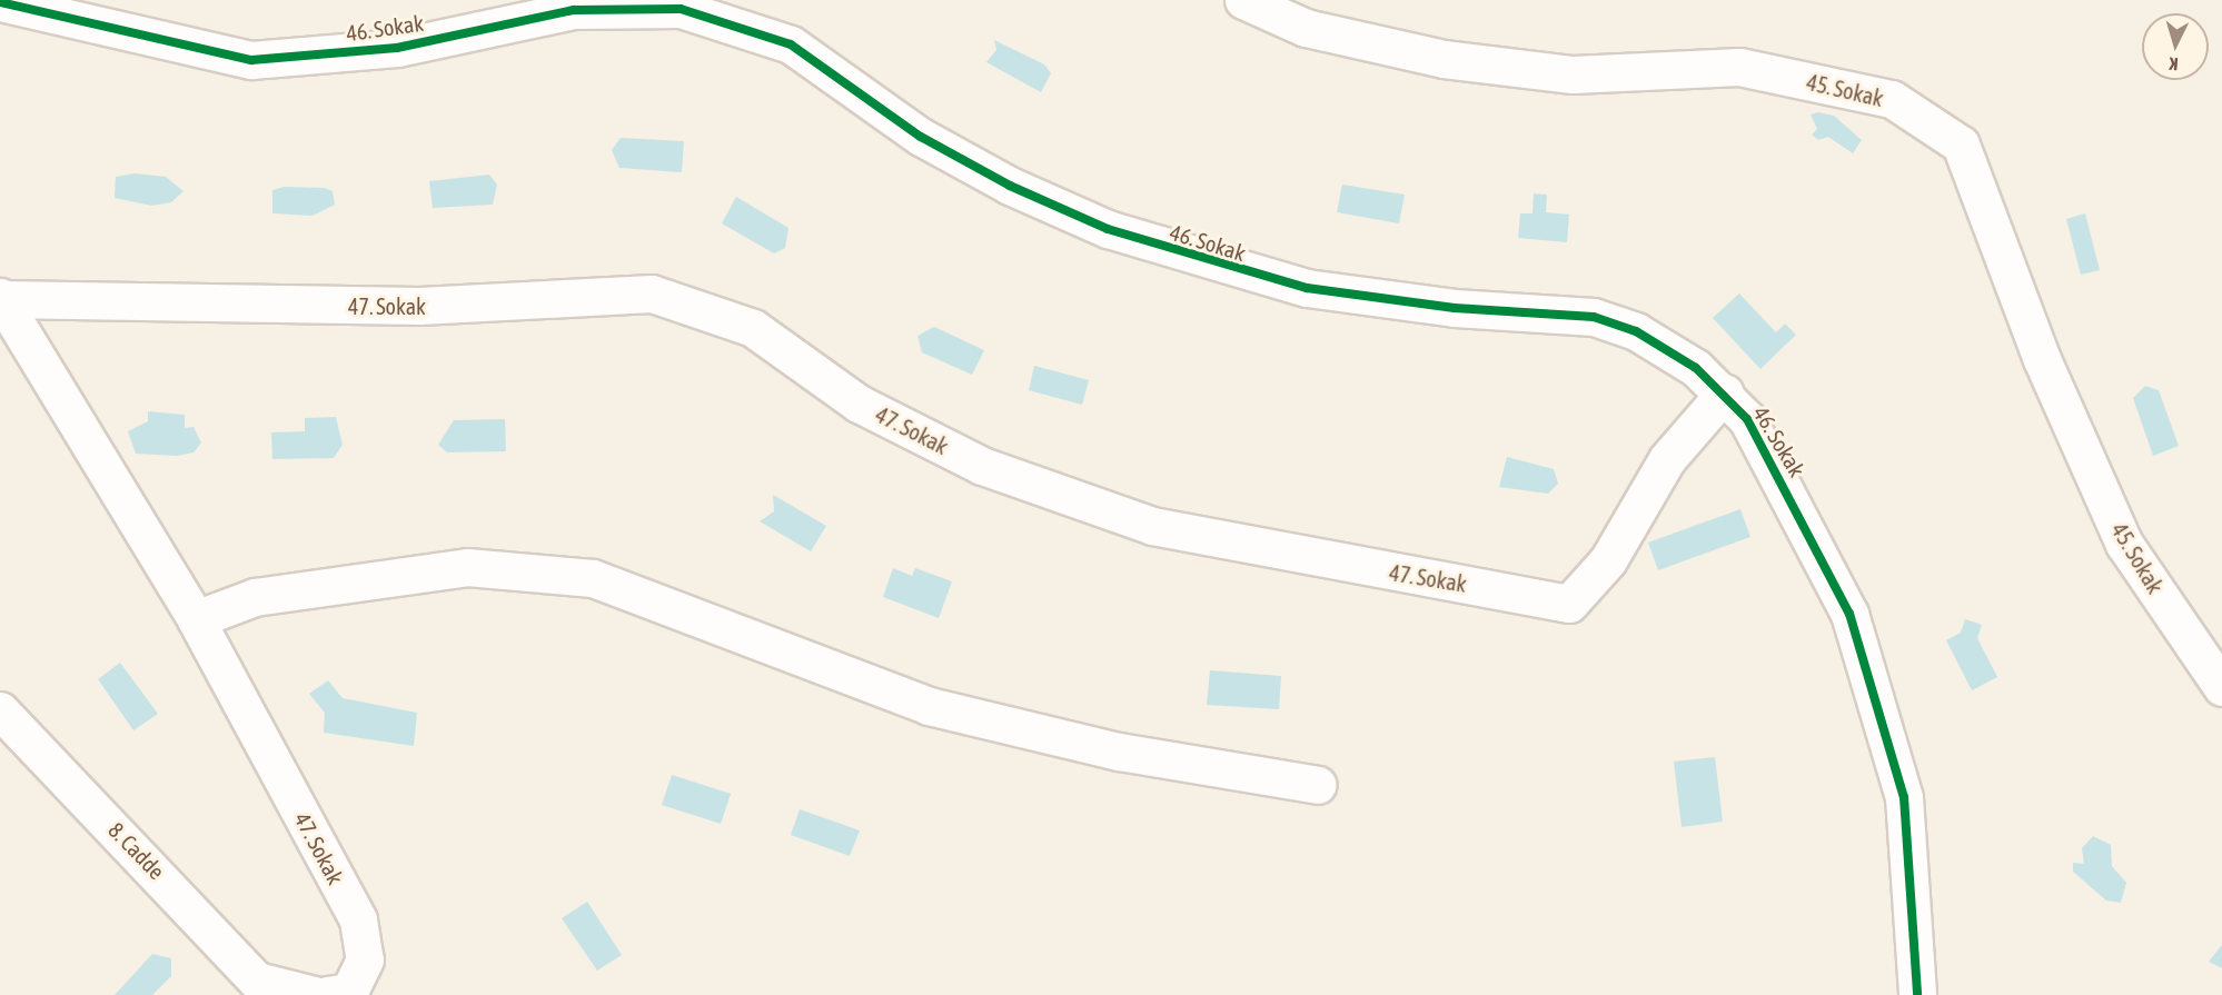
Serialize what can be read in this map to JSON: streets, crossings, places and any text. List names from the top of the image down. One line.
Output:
{"streets":{"street":["46. Sokak","45. Sokak","47. Sokak","8. Cadde"]},"crossings":[["46. Sokak","47. Sokak"]],"north":"bottom"}
